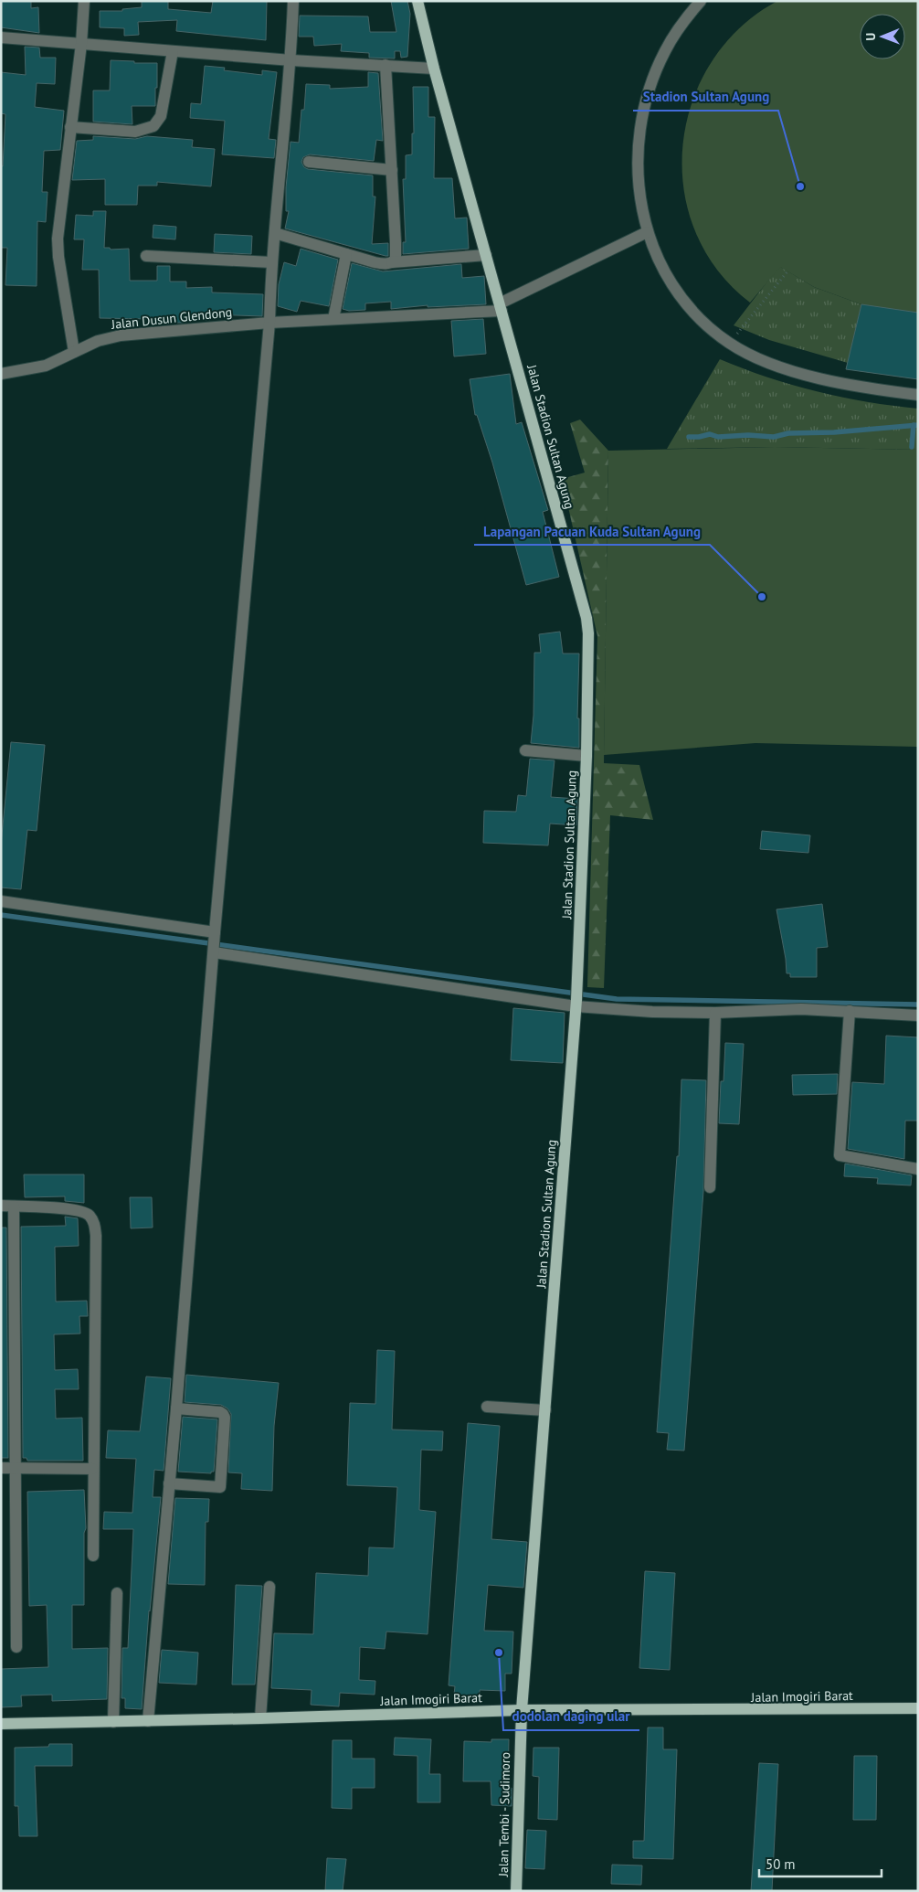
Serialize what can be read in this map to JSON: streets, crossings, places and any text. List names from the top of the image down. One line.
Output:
{"streets":{"main road":["Jalan Stadion Sultan Agung","Jalan Imogiri Barat","Jalan Tembi - Sudimoro"],"street":["Jalan Dusun Glendong"]},"crossings":[["Jalan Dusun Glendong","Jalan Stadion Sultan Agung"],["Jalan Stadion Sultan Agung","Jalan Imogiri Barat"],["Jalan Stadion Sultan Agung","Jalan Tembi - Sudimoro"],["Jalan Imogiri Barat","Jalan Tembi - Sudimoro"]],"places":["Stadion Sultan Agung","Lapangan Pacuan Kuda Sultan Agung","dodolan daging ular"],"scale_bar":"50 m","north":"left"}
